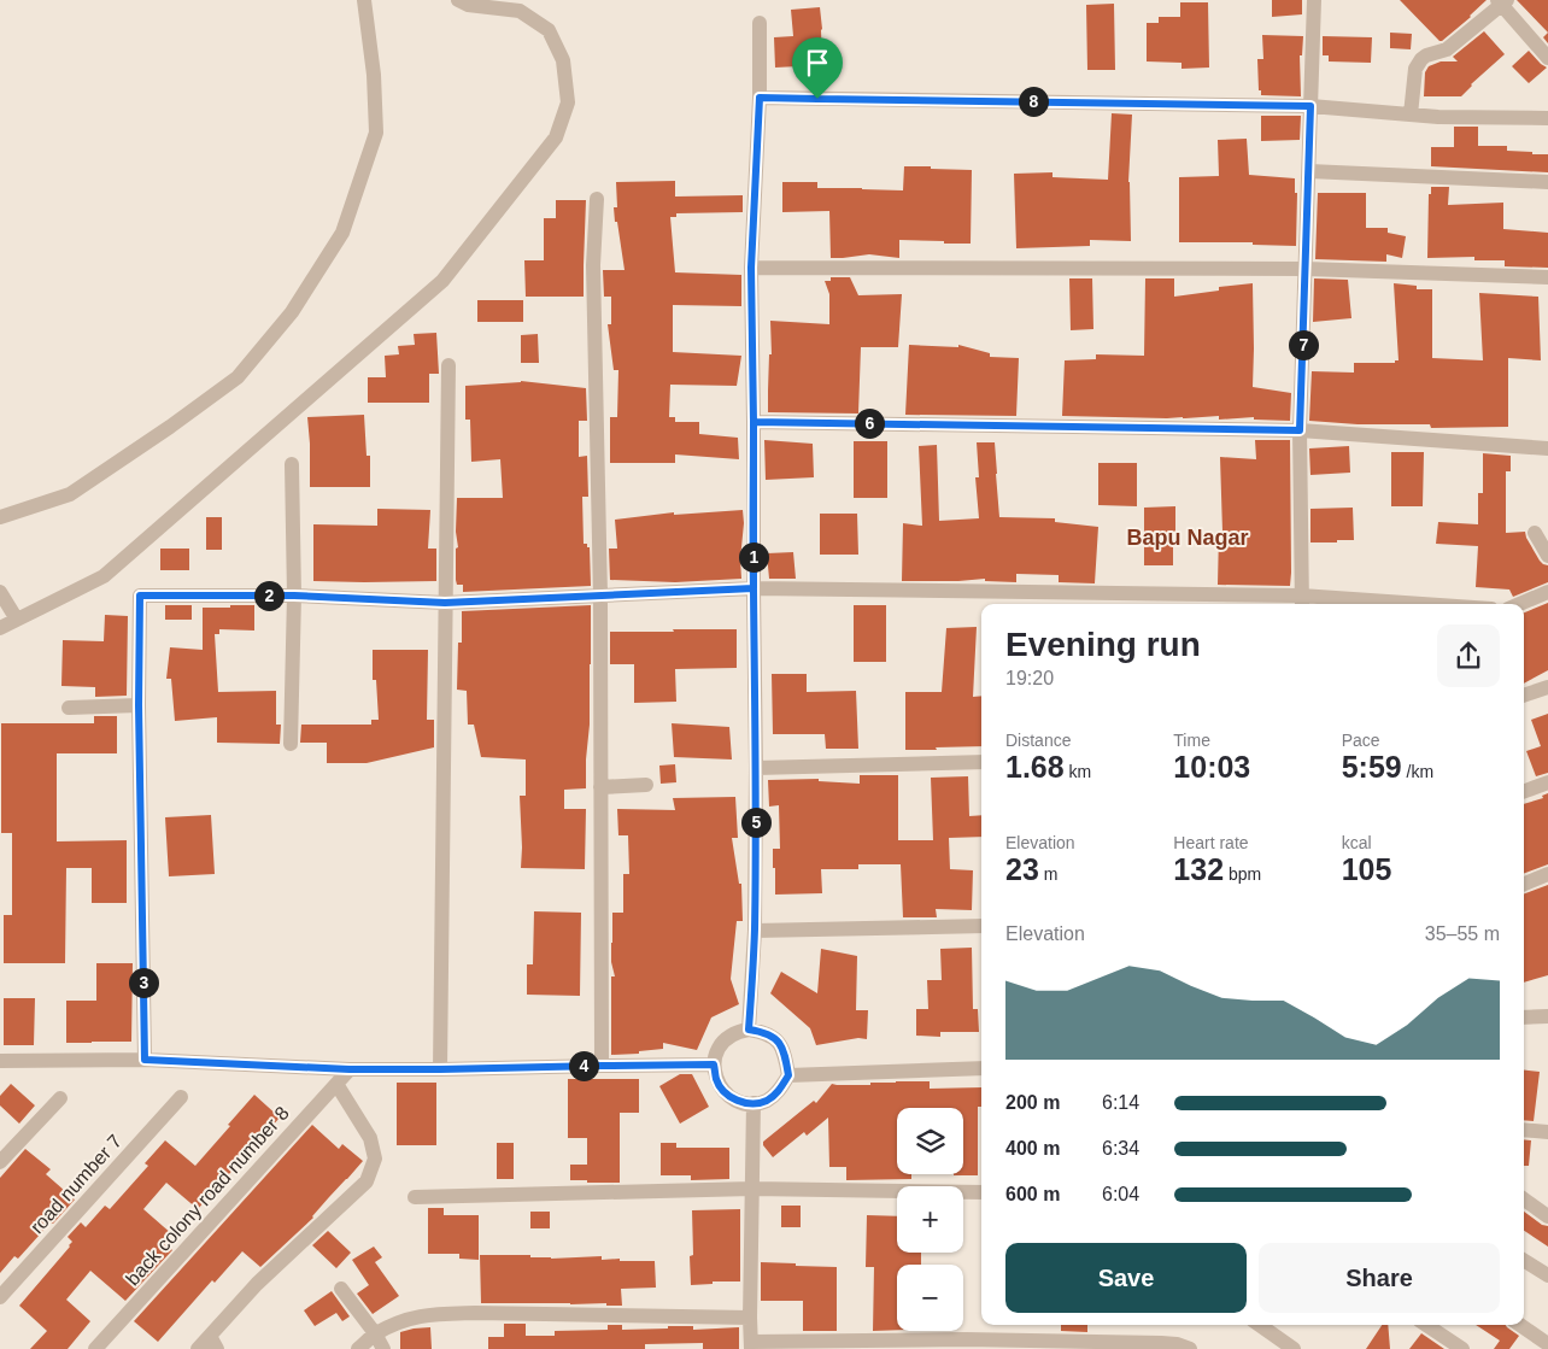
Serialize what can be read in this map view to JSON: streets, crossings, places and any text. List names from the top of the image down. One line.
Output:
{"streets":{"street":["road number 7","back colony road number 8"]},"districts":["Bapu Nagar"],"page":{"pins":["8","7","6","1","2","5","3","4"],"heading":["Evening run","19:20"],"stats":[["Distance","1.68 km"],["Time","10:03"],["Pace","5:59 /km"],["Elevation","23 m"],["Heart rate","132 bpm"],["kcal","105"]],"chart":["Elevation","35–55 m"],"list":[{"name":"200 m","note":"6:14"},{"name":"400 m","note":"6:34"},{"name":"600 m","note":"6:04"}],"map_buttons":["+","−"],"buttons":["Save","Share"]}}
